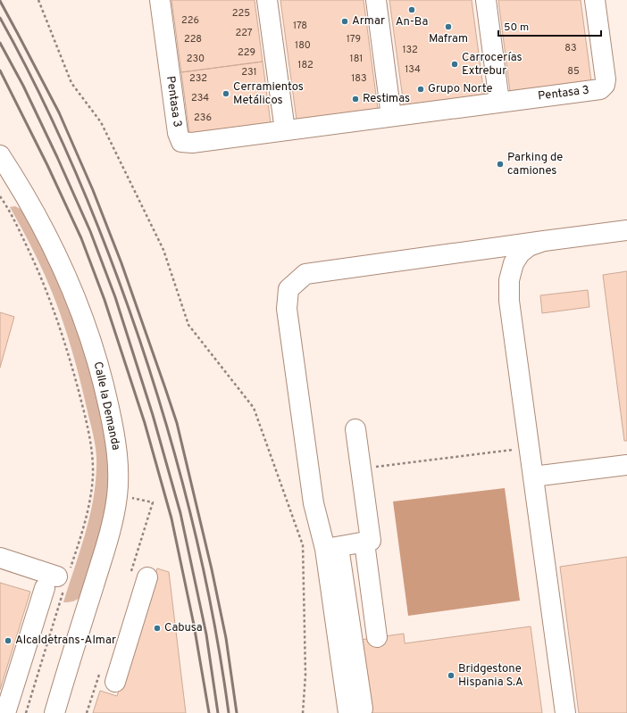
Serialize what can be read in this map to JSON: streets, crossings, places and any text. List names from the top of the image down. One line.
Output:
{"streets":{"street":["Pentasa 3","Calle la Demanda"]},"places":["An-Ba","Armar","Mafram","Carrocerías Extrebur","Grupo Norte","Cerramientos Metálicos","Restimas","Parking de camiones","Cabusa","Alcaldetrans-Almar","Bridgestone Hispania S.A"],"house_numbers":["225","226","178","227","228","179","180","83","132","229","230","181","182","134","85","231","232","183","234","236"],"scale_bar":"50 m"}
